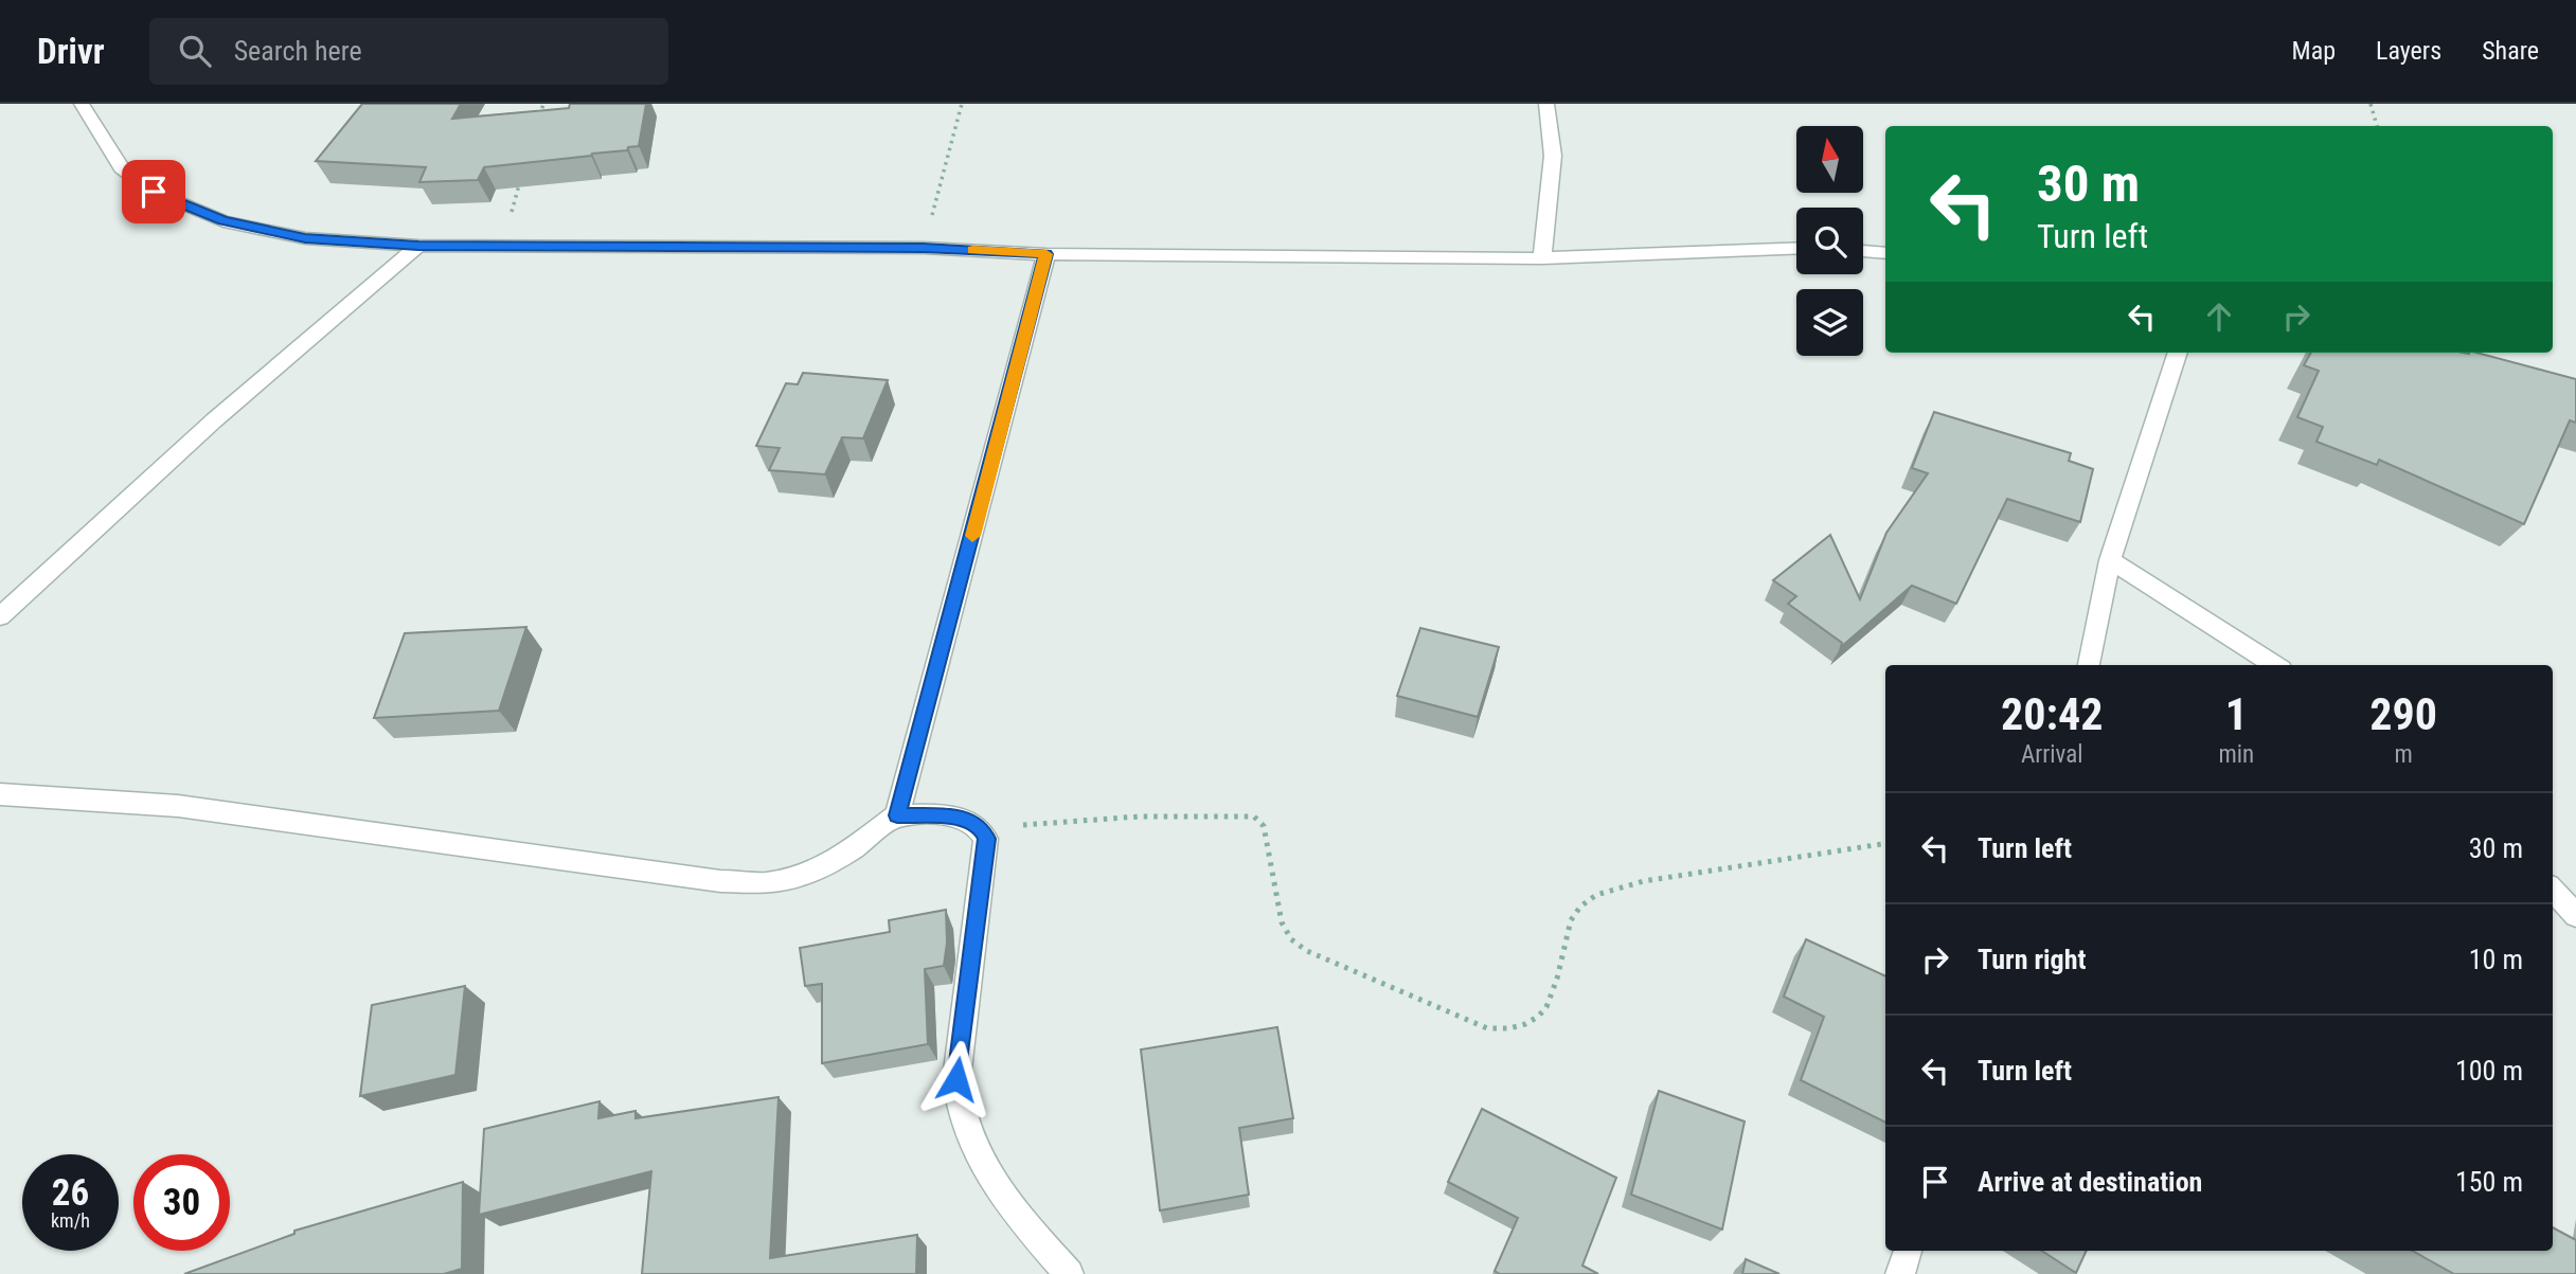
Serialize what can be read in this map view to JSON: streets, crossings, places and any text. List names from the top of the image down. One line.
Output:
{"north":"top","page":{"header":"Drivr","search":"Search here","nav":["Map","Layers","Share"],"turn":["30 m","Turn left"],"eta":["20:42","Arrival","1","min","290","m"],"list":[{"name":"Turn left","value":"30 m"},{"name":"Turn right","value":"10 m"},{"name":"Turn left","value":"100 m"},{"name":"Arrive at destination","value":"150 m"}],"speed":"26 km/h","limit":"30"}}
